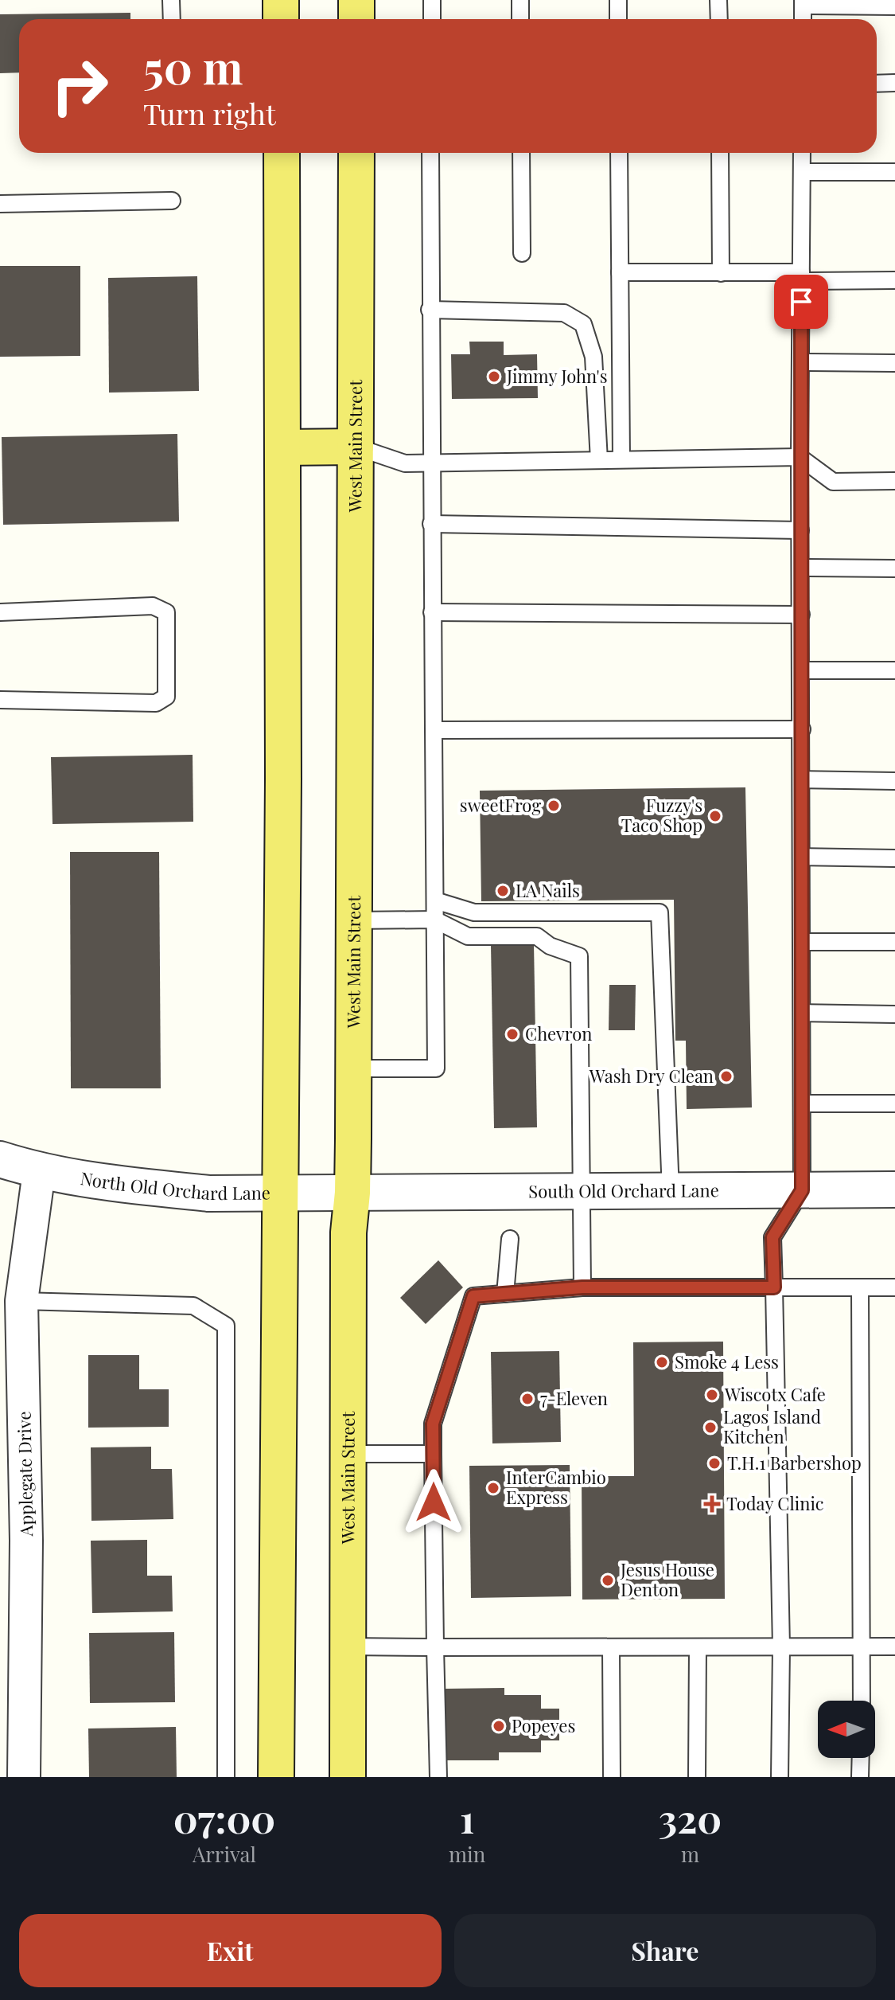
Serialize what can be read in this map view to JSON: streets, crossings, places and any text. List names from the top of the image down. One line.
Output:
{"streets":{"main road":["West Main Street"],"street":["North Old Orchard Lane","South Old Orchard Lane","Applegate Drive"]},"crossings":[["West Main Street","North Old Orchard Lane"],["West Main Street","South Old Orchard Lane"],["North Old Orchard Lane","South Old Orchard Lane"],["North Old Orchard Lane","Applegate Drive"]],"places":{"other":["Jimmy John's","sweetFrog","Fuzzy's Taco Shop","LA Nails","Chevron","Wash Dry Clean","Smoke 4 Less","Wiscotx Cafe","7-Eleven","Lagos Island Kitchen","T.H.1 Barbershop","InterCambio Express","Jesus House Denton","Popeyes"],"health":["Today Clinic"]},"north":"left","page":{"turn":["50 m","Turn right"],"eta":["07:00","Arrival","1","min","320","m"],"buttons":["Exit","Share"]}}
